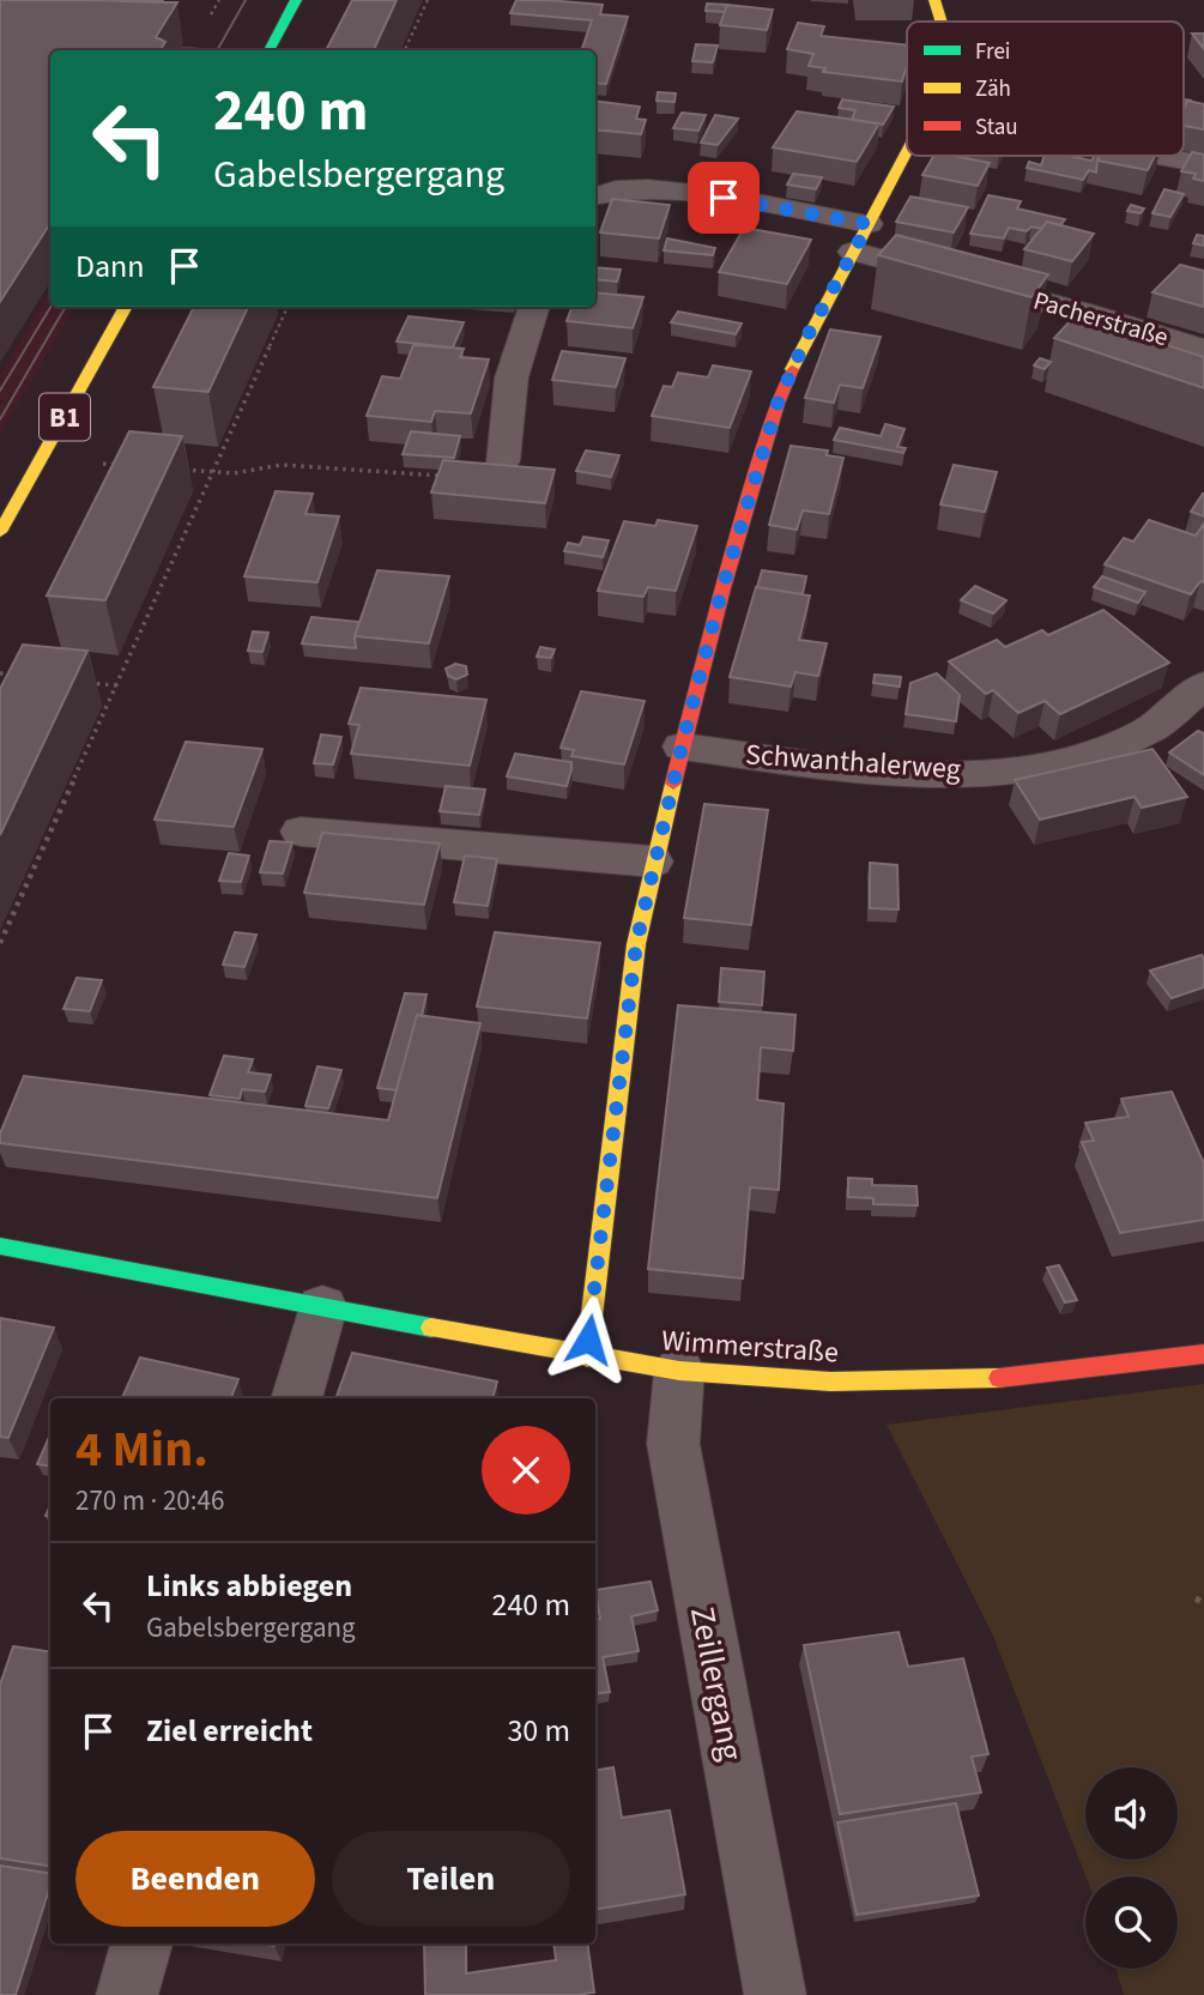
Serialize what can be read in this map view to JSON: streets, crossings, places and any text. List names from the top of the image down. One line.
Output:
{"streets":{"street":["Pacherstraße","B1","Schwanthalerweg","Wimmerstraße","Zeillergang"]},"crossings":[["Wimmerstraße","Zeillergang"]],"legend":["Frei","Zäh","Stau"],"page":{"turn":["240 m","Gabelsbergergang"],"then":"Dann","heading":["4 Min.","270 m · 20:46"],"list":[{"name":"Links abbiegen","note":"Gabelsbergergang","value":"240 m"},{"name":"Ziel erreicht","value":"30 m"}],"buttons":["Beenden","Teilen"]}}
